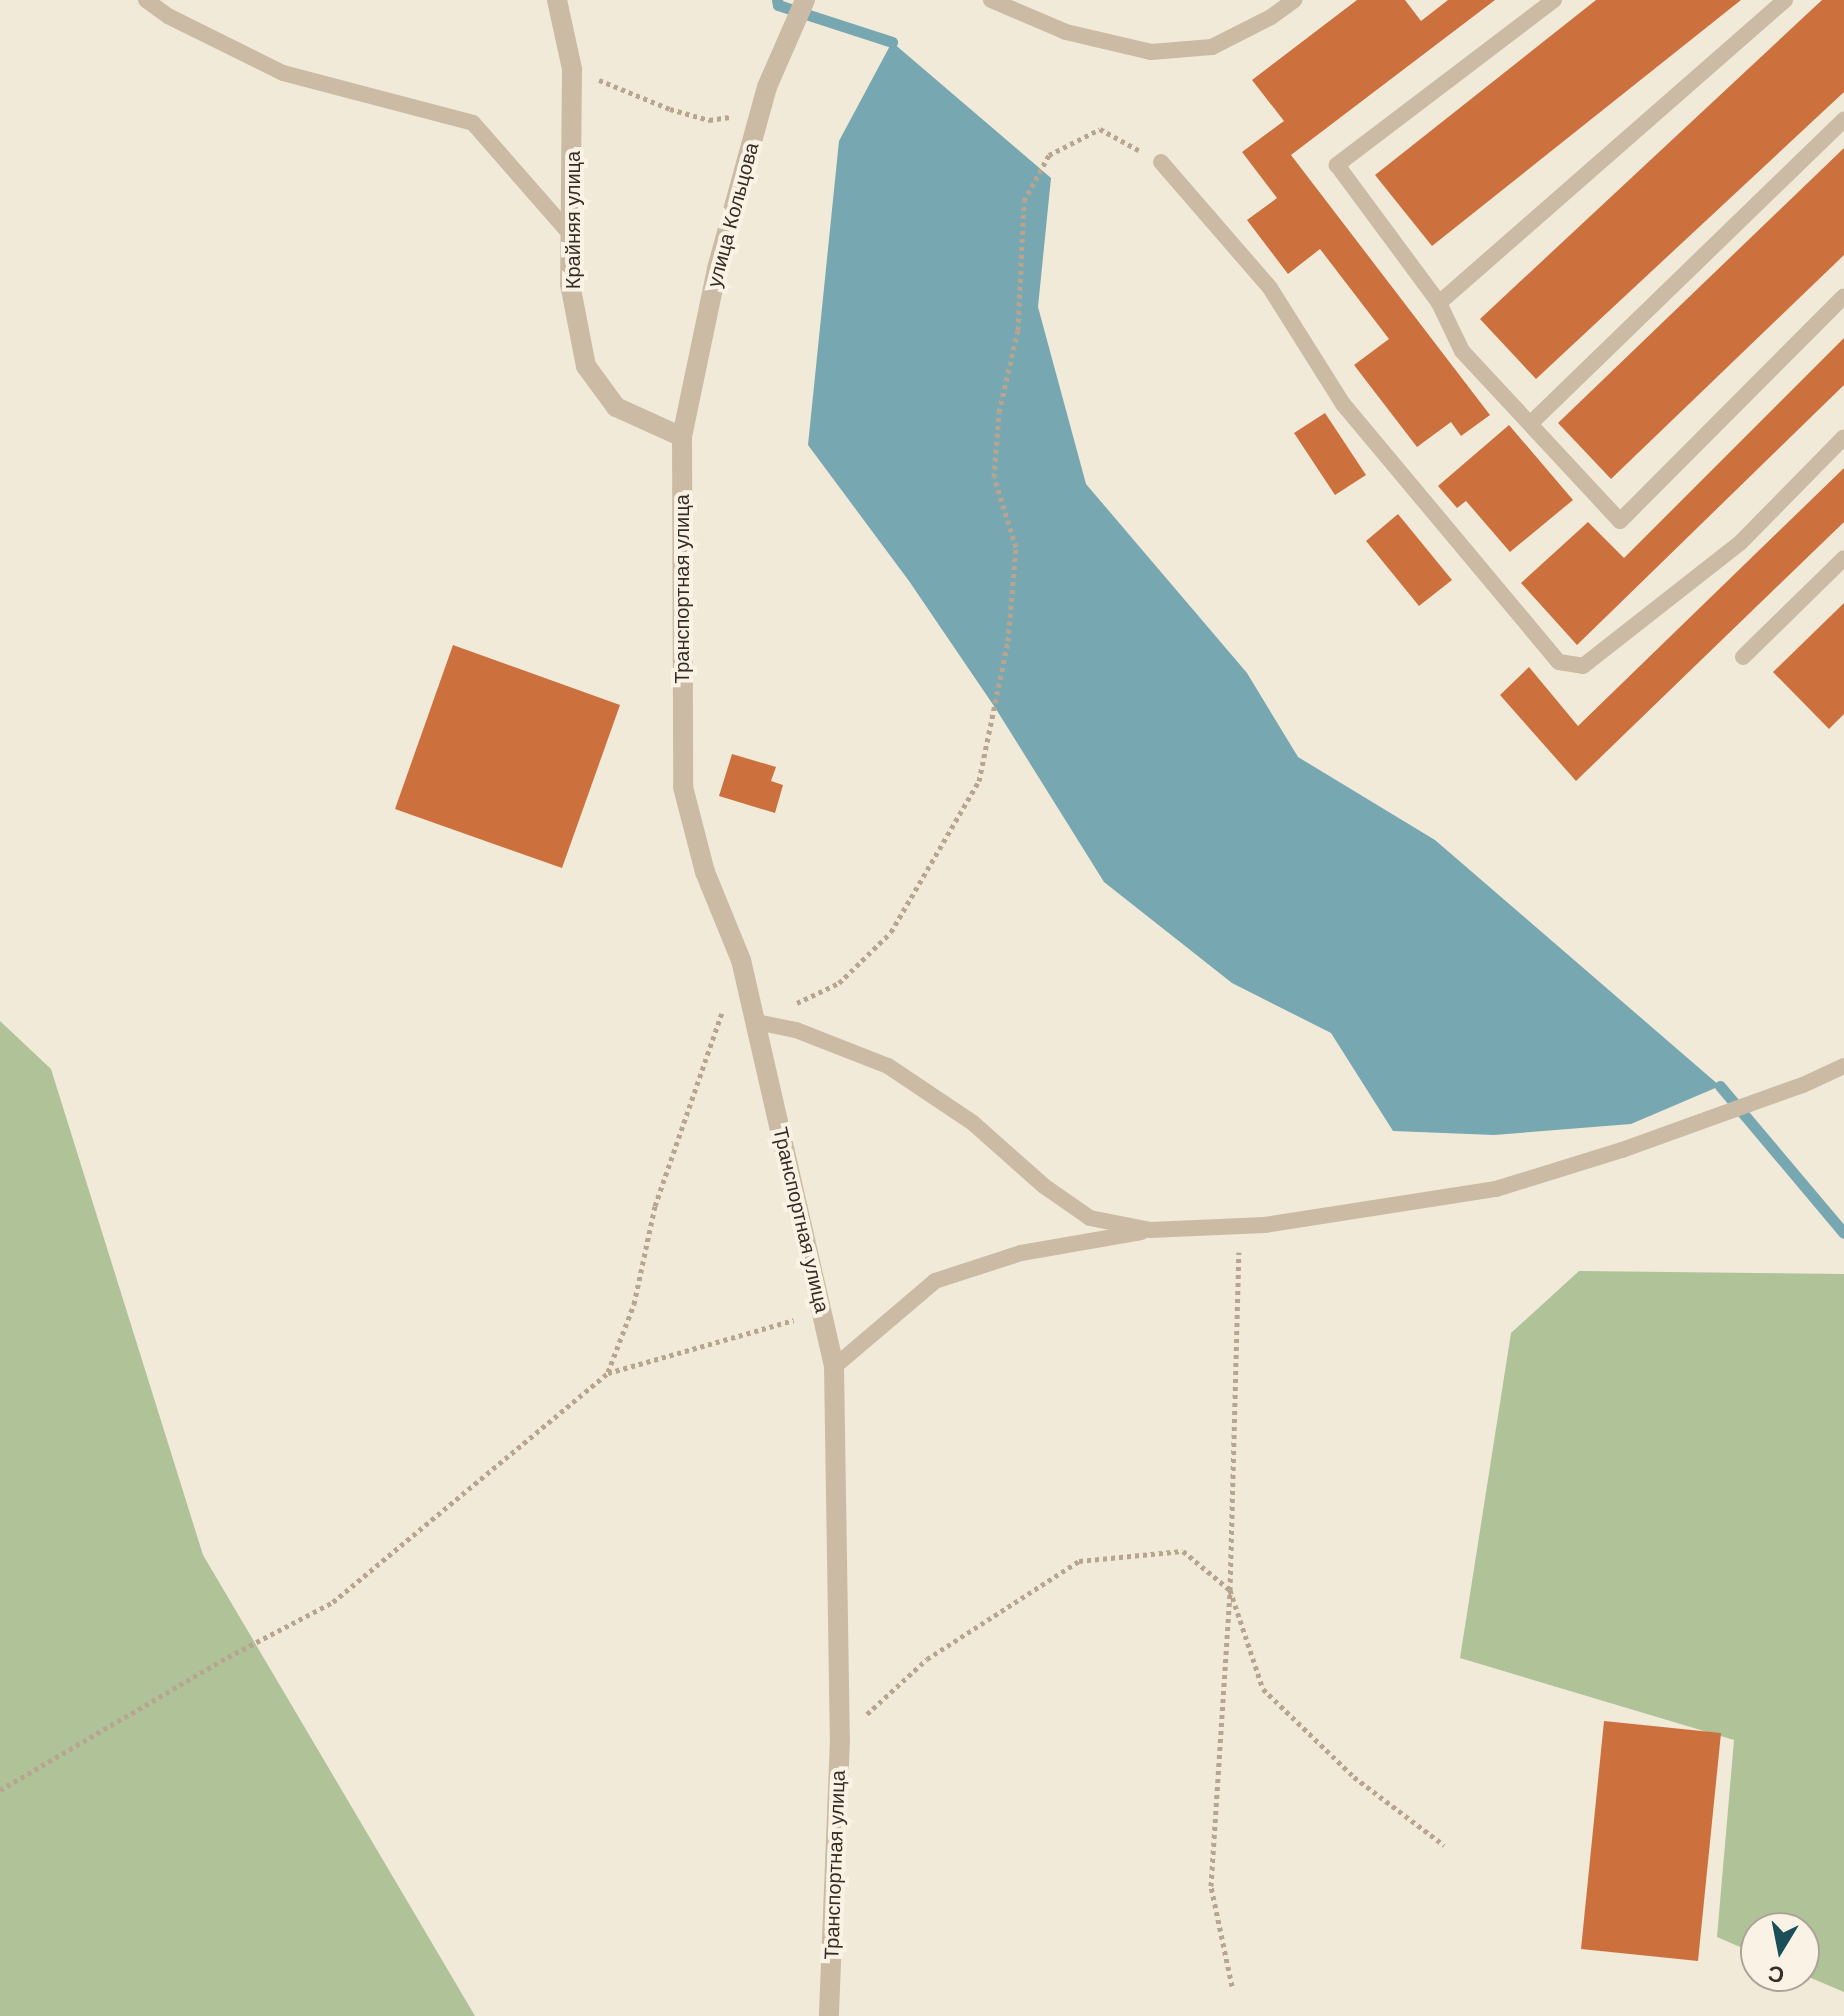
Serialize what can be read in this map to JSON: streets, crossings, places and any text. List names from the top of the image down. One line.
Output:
{"streets":{"street":["улица Кольцова","Крайняя улица","Транспортная улица"]},"crossings":[["улица Кольцова","Крайняя улица"],["улица Кольцова","Транспортная улица"],["Крайняя улица","Транспортная улица"]],"north":"bottom"}
